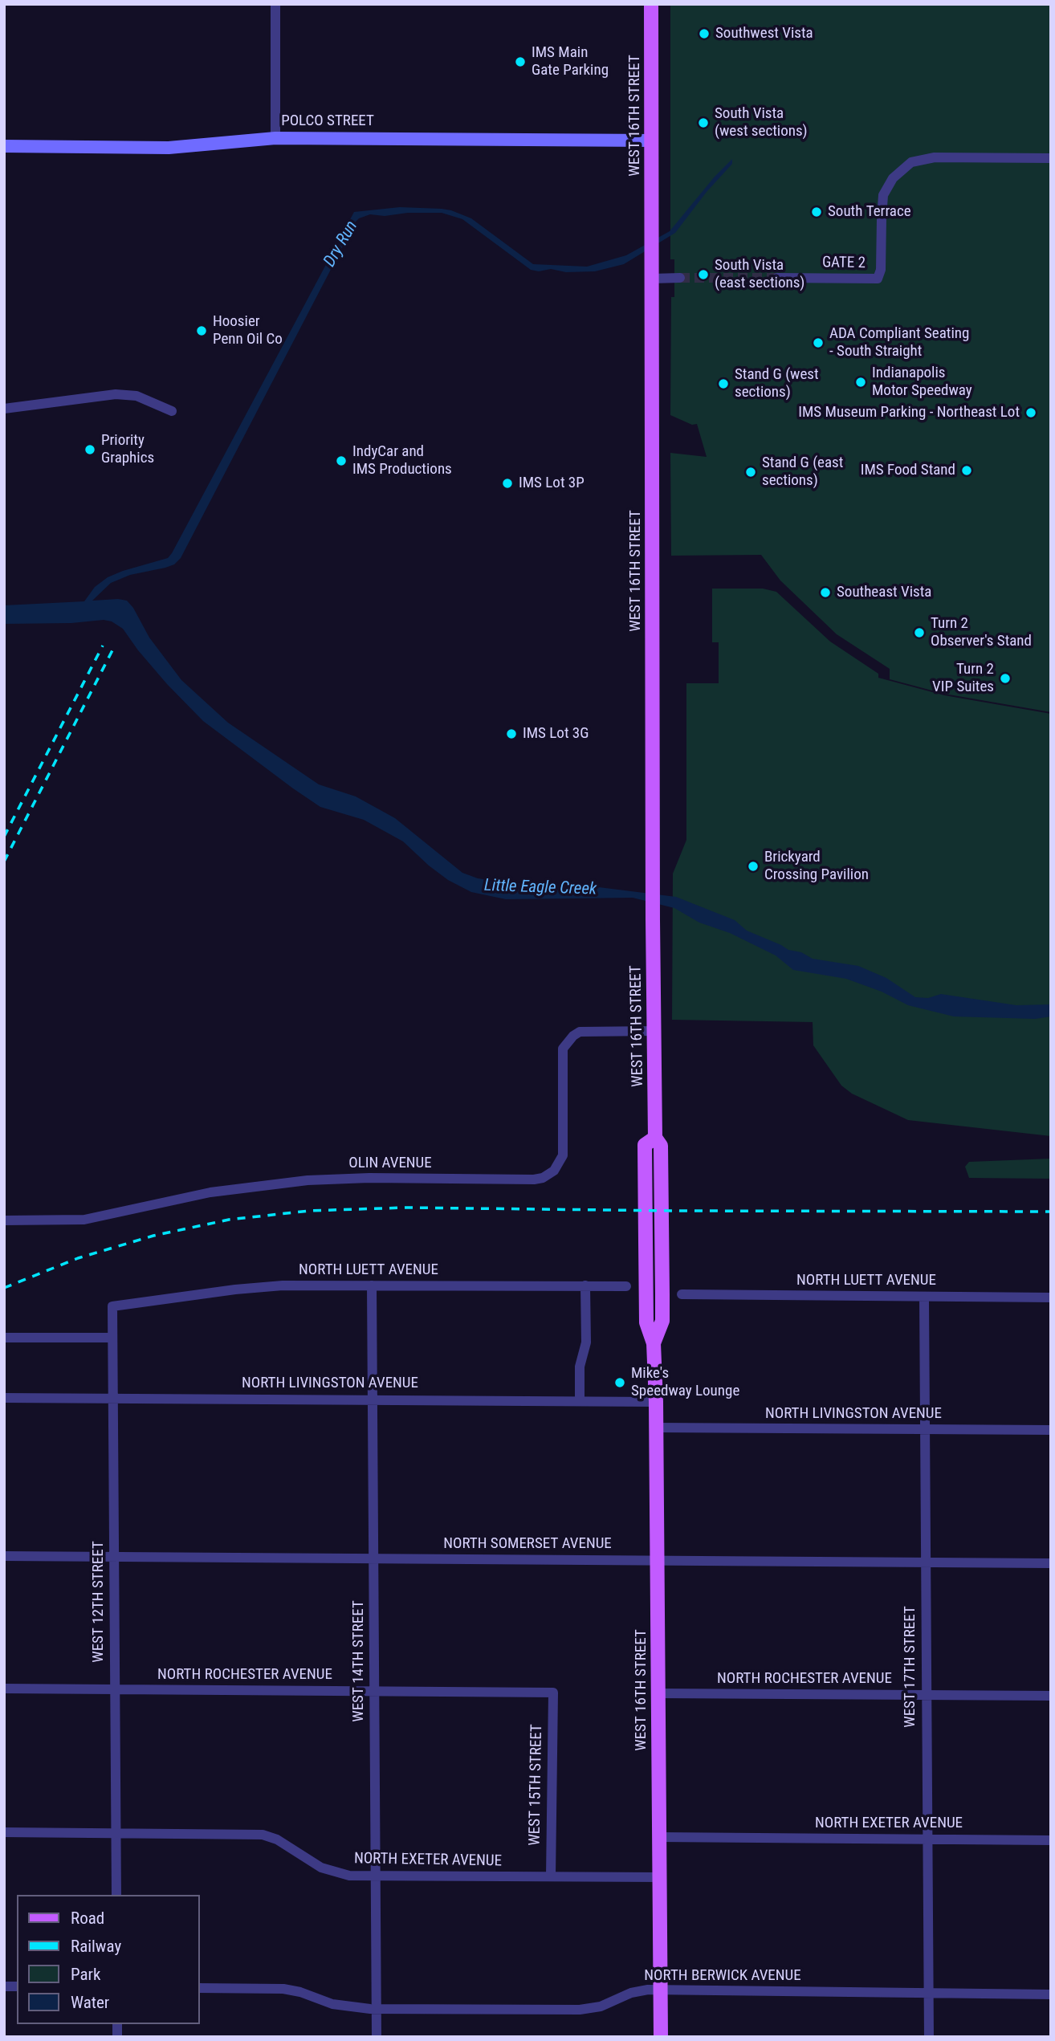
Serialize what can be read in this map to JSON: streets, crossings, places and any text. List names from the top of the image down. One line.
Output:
{"streets":{"main road":["WEST 16TH STREET"],"street":["POLCO STREET","GATE 2","OLIN AVENUE","NORTH LUETT AVENUE","NORTH LIVINGSTON AVENUE","NORTH SOMERSET AVENUE","WEST 12TH STREET","WEST 14TH STREET","WEST 17TH STREET","NORTH ROCHESTER AVENUE","WEST 15TH STREET","NORTH EXETER AVENUE","NORTH BERWICK AVENUE"]},"crossings":[["WEST 16TH STREET","POLCO STREET"],["WEST 16TH STREET","OLIN AVENUE"],["WEST 16TH STREET","NORTH LIVINGSTON AVENUE"],["WEST 16TH STREET","NORTH SOMERSET AVENUE"],["WEST 16TH STREET","NORTH ROCHESTER AVENUE"],["WEST 16TH STREET","NORTH EXETER AVENUE"],["WEST 16TH STREET","NORTH BERWICK AVENUE"],["NORTH LUETT AVENUE","WEST 12TH STREET"],["NORTH LUETT AVENUE","WEST 14TH STREET"],["NORTH LUETT AVENUE","WEST 17TH STREET"],["NORTH LIVINGSTON AVENUE","WEST 12TH STREET"],["NORTH LIVINGSTON AVENUE","WEST 14TH STREET"],["NORTH LIVINGSTON AVENUE","WEST 17TH STREET"],["NORTH SOMERSET AVENUE","WEST 12TH STREET"],["NORTH SOMERSET AVENUE","WEST 14TH STREET"],["NORTH SOMERSET AVENUE","WEST 17TH STREET"],["WEST 12TH STREET","NORTH ROCHESTER AVENUE"],["WEST 12TH STREET","NORTH EXETER AVENUE"],["WEST 14TH STREET","NORTH ROCHESTER AVENUE"],["WEST 14TH STREET","NORTH EXETER AVENUE"],["WEST 14TH STREET","NORTH BERWICK AVENUE"],["WEST 17TH STREET","NORTH ROCHESTER AVENUE"],["WEST 17TH STREET","NORTH EXETER AVENUE"],["WEST 17TH STREET","NORTH BERWICK AVENUE"],["NORTH ROCHESTER AVENUE","WEST 15TH STREET"],["WEST 15TH STREET","NORTH EXETER AVENUE"]],"water":["Dry Run","Little Eagle Creek"],"places":["Southwest Vista","IMS Main Gate Parking","South Vista (west sections)","South Terrace","South Vista (east sections)","Hoosier Penn Oil Co","ADA Compliant Seating - South Straight","Indianapolis Motor Speedway","Stand G (west sections)","IMS Museum Parking - Northeast Lot","Priority Graphics","IndyCar and IMS Productions","IMS Food Stand","Stand G (east sections)","IMS Lot 3P","Southeast Vista","Turn 2 Observer's Stand","Turn 2 VIP Suites","IMS Lot 3G","Brickyard Crossing Pavilion","Mike's Speedway Lounge"],"legend":["Road","Railway","Park","Water"]}
